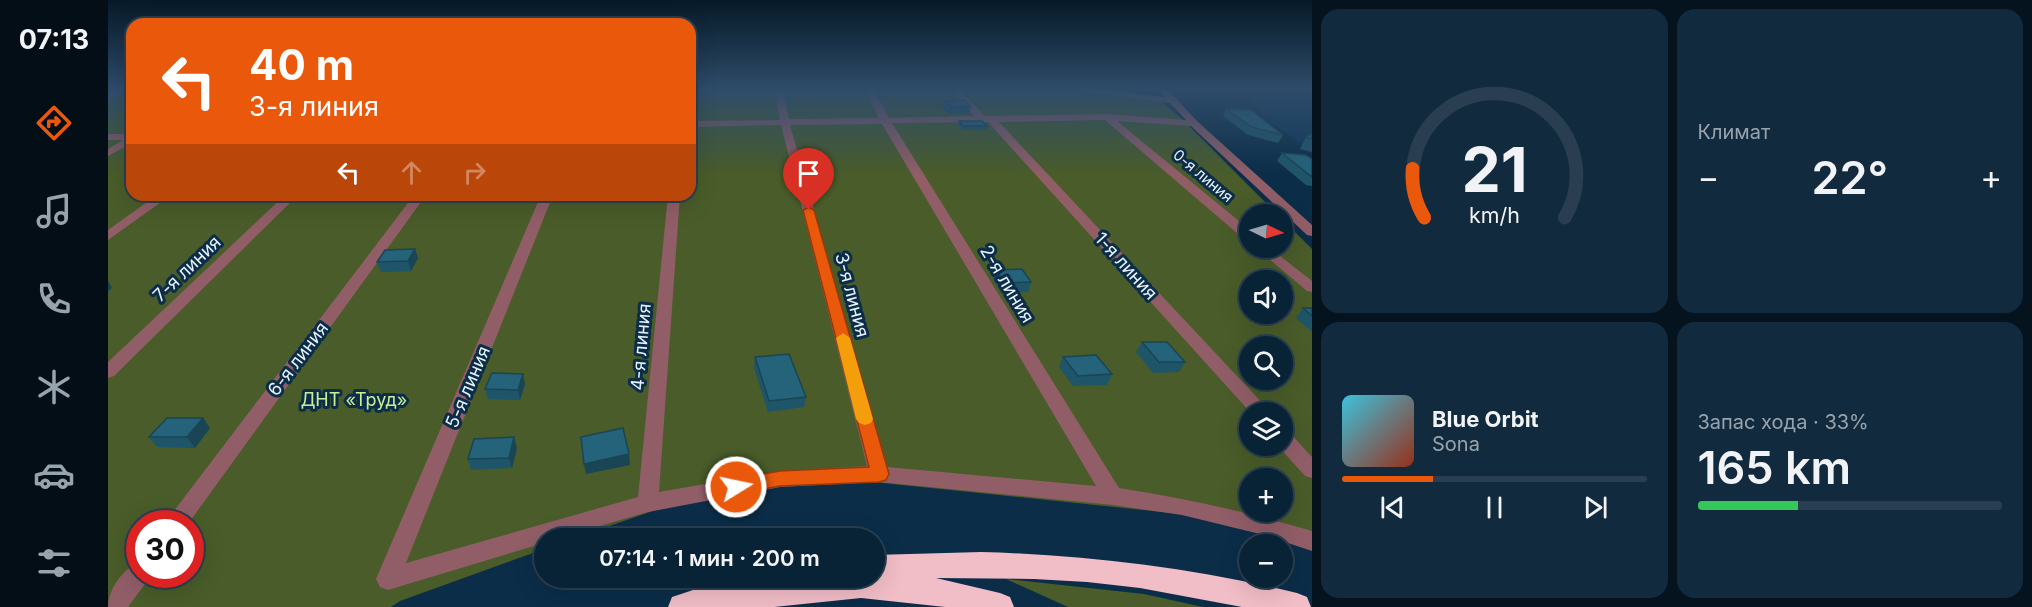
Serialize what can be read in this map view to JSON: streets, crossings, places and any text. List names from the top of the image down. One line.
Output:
{"streets":{"street":["0-я линия","1-я линия","7-я линия","2-я линия","3-я линия","4-я линия","6-я линия","5-я линия"]},"crossings":[["4-я линия","5-я линия"]],"parks":["ДНТ «Труд»"],"north":"right","page":{"tabs":"07:13","tile":["Климат",["Запас хода · 33%","165 km"]],"turn":["40 m","3-я линия"],"heat":["−","22°","+"],"map_buttons":["+","−"],"song":["Blue Orbit","Sona"],"limit":"30","trip":"07:14 · 1 мин · 200 m","gauge":["21","km/h"]}}
